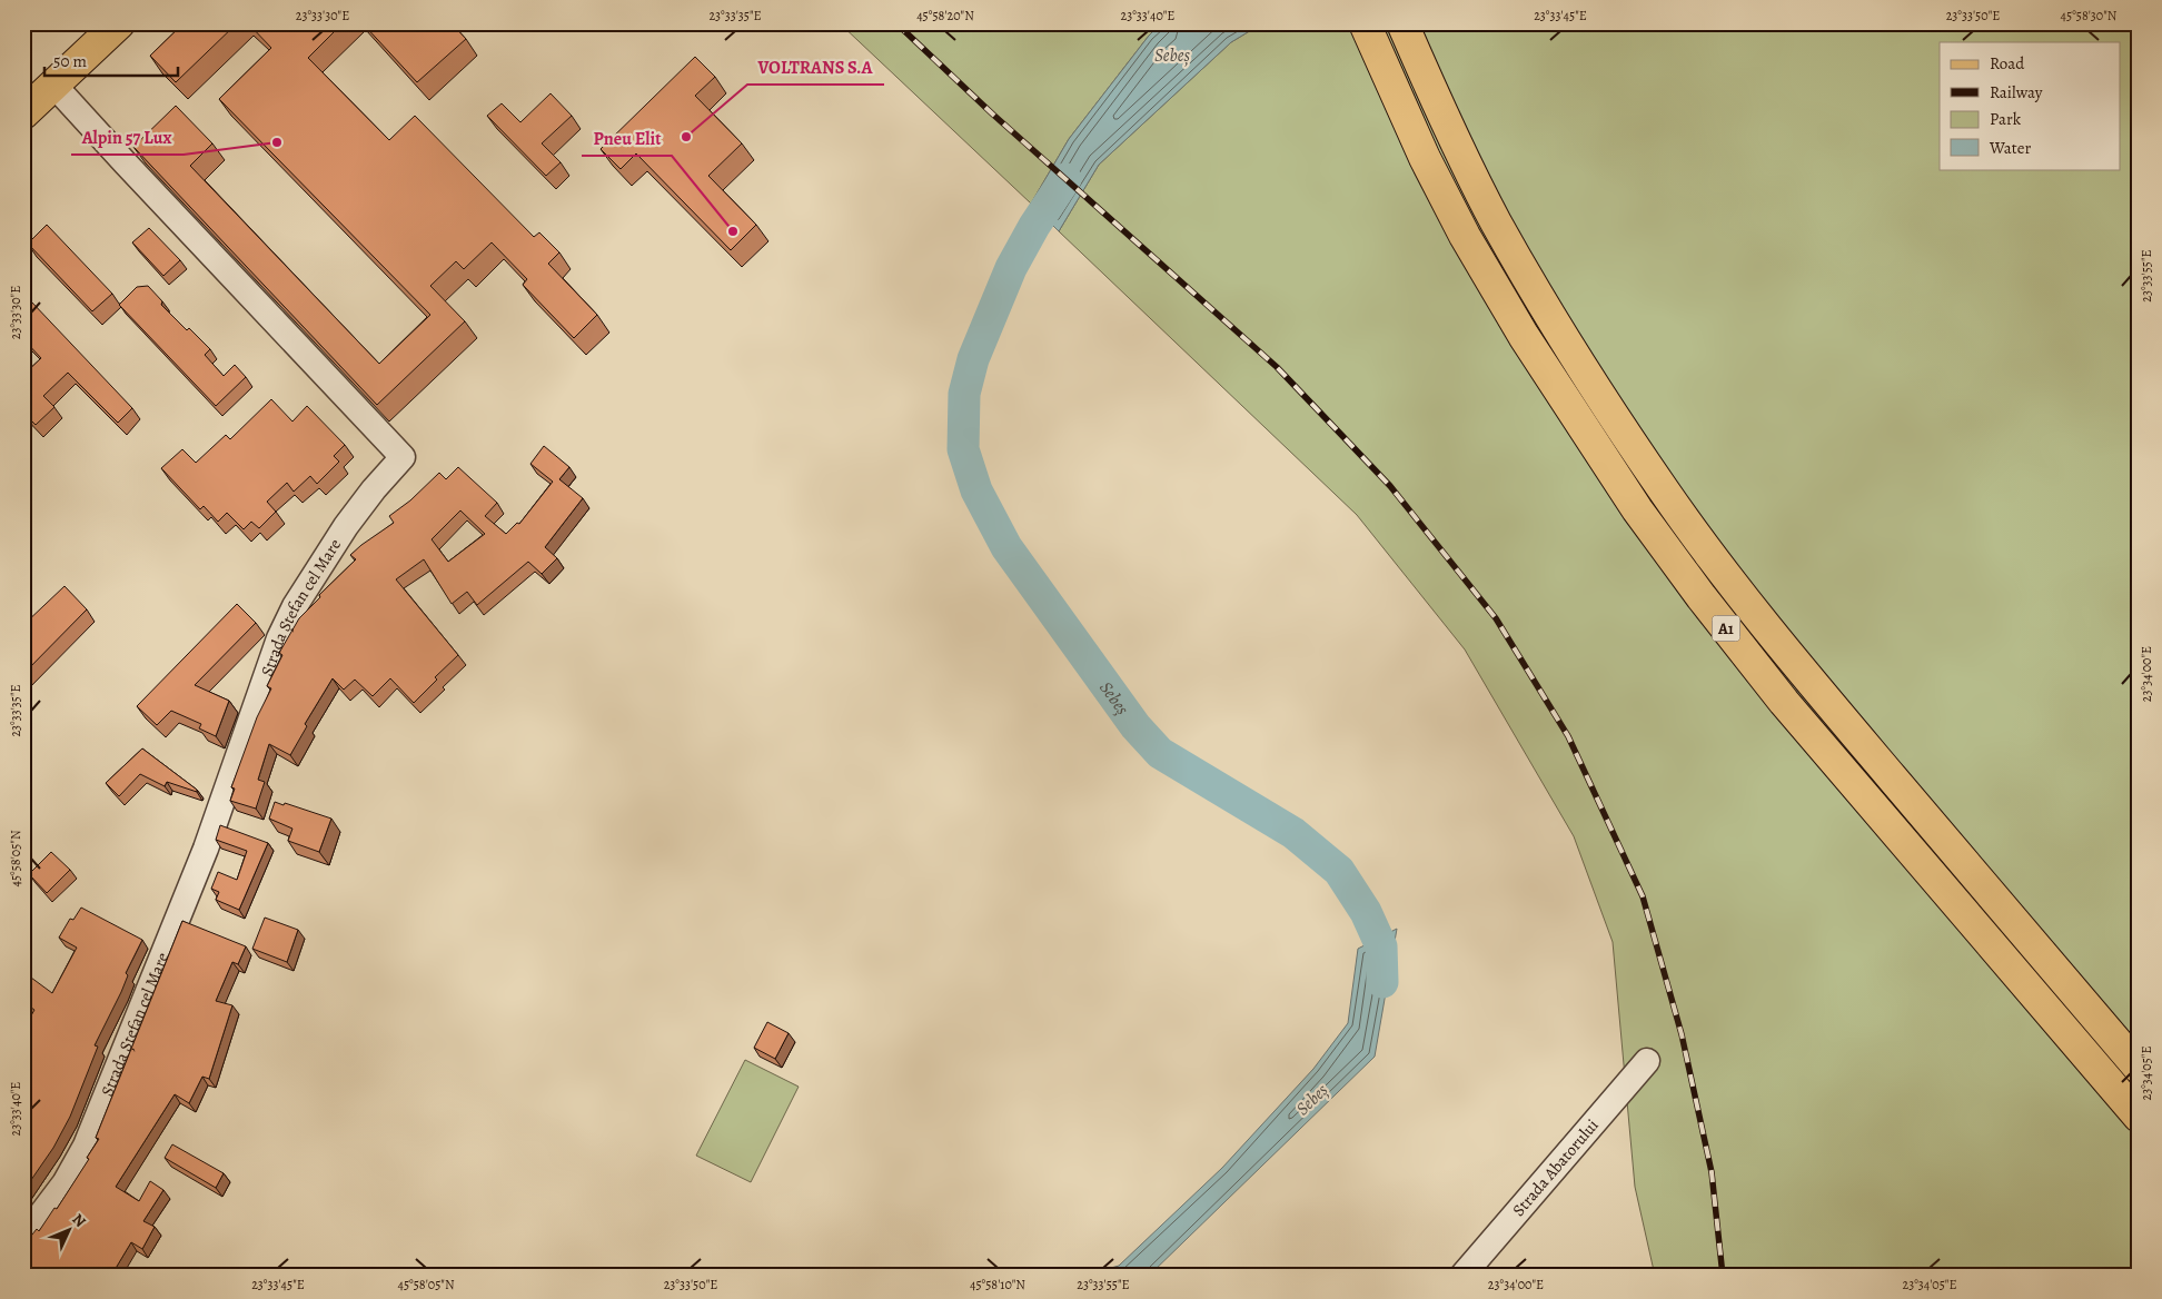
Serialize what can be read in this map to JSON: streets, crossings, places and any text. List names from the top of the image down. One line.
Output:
{"streets":{"main road":["A1"],"street":["Strada Ștefan cel Mare","Strada Abatorului"]},"water":["Sebeș"],"places":["VOLTRANS S.A","Alpin 57 Lux","Pneu Elit"],"legend":["Road","Railway","Park","Water"],"scale_bar":"50 m","north":"top right","coordinates":["23°33'30\"E","23°33'35\"E","45°58'20\"N","23°33'40\"E","23°33'45\"E","23°33'50\"E","45°58'30\"N","23°33'55\"E","23°34'00\"E","45°58'05\"N","23°34'05\"E","45°58'10\"N"]}
